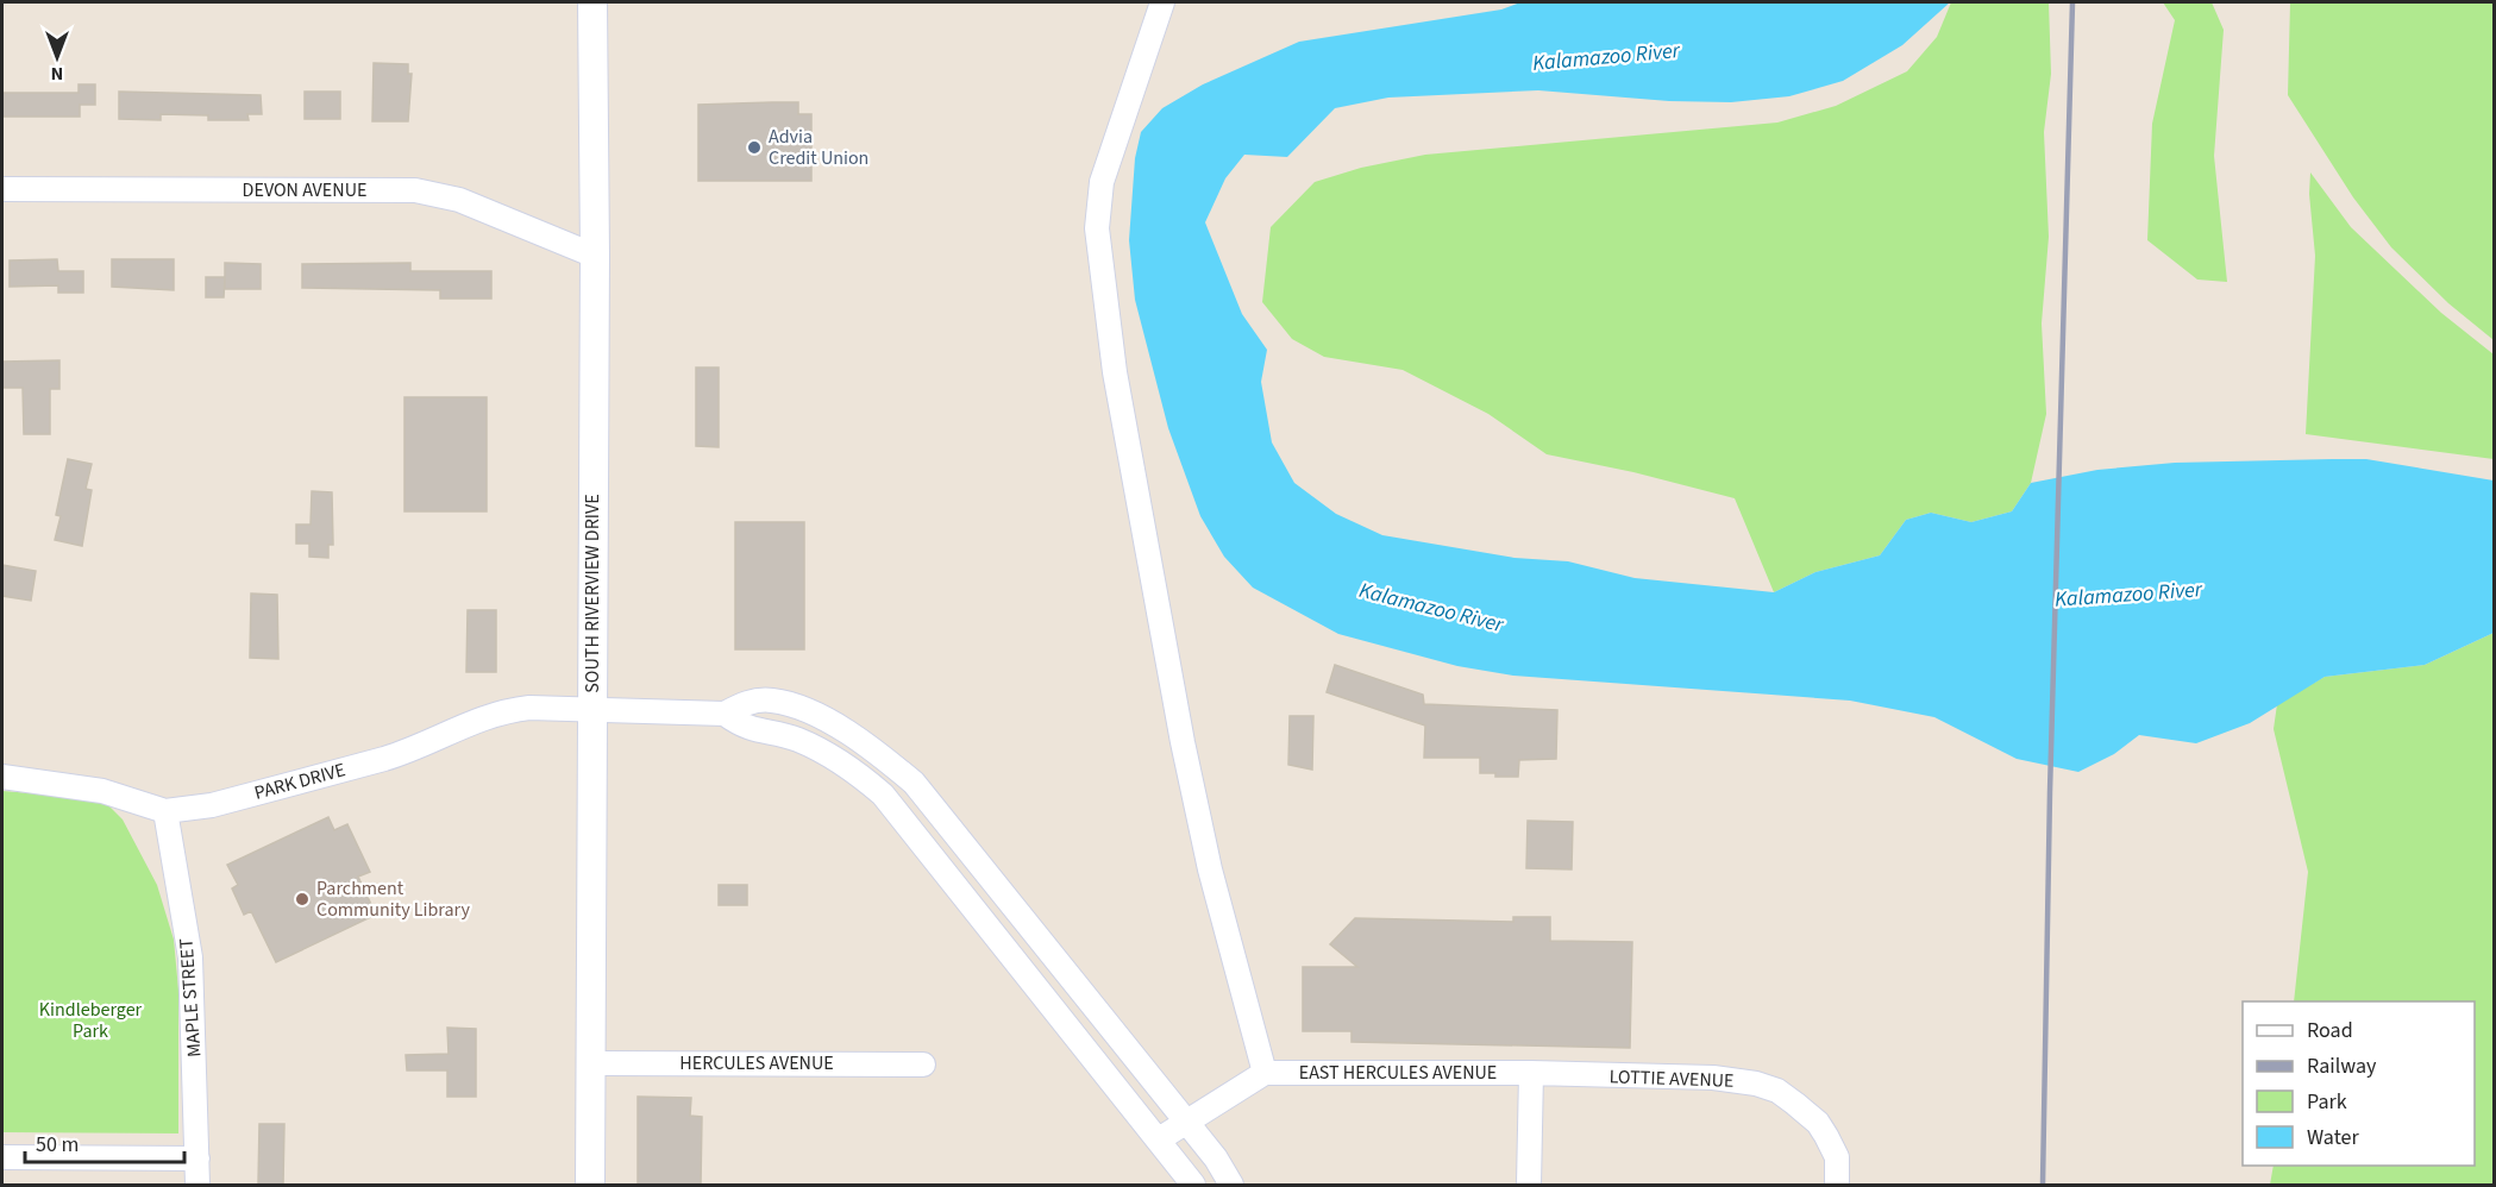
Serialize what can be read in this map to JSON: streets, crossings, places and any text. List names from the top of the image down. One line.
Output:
{"streets":{"street":["DEVON AVENUE","SOUTH RIVERVIEW DRIVE","PARK DRIVE","MAPLE STREET","HERCULES AVENUE","EAST HERCULES AVENUE","LOTTIE AVENUE"]},"crossings":[["DEVON AVENUE","SOUTH RIVERVIEW DRIVE"],["SOUTH RIVERVIEW DRIVE","PARK DRIVE"],["SOUTH RIVERVIEW DRIVE","HERCULES AVENUE"],["PARK DRIVE","MAPLE STREET"],["EAST HERCULES AVENUE","LOTTIE AVENUE"]],"water":["Kalamazoo River"],"parks":["Kindleberger Park"],"places":["Advia Credit Union","Parchment Community Library"],"legend":["Road","Railway","Park","Water"],"scale_bar":"50 m","north":"bottom"}
